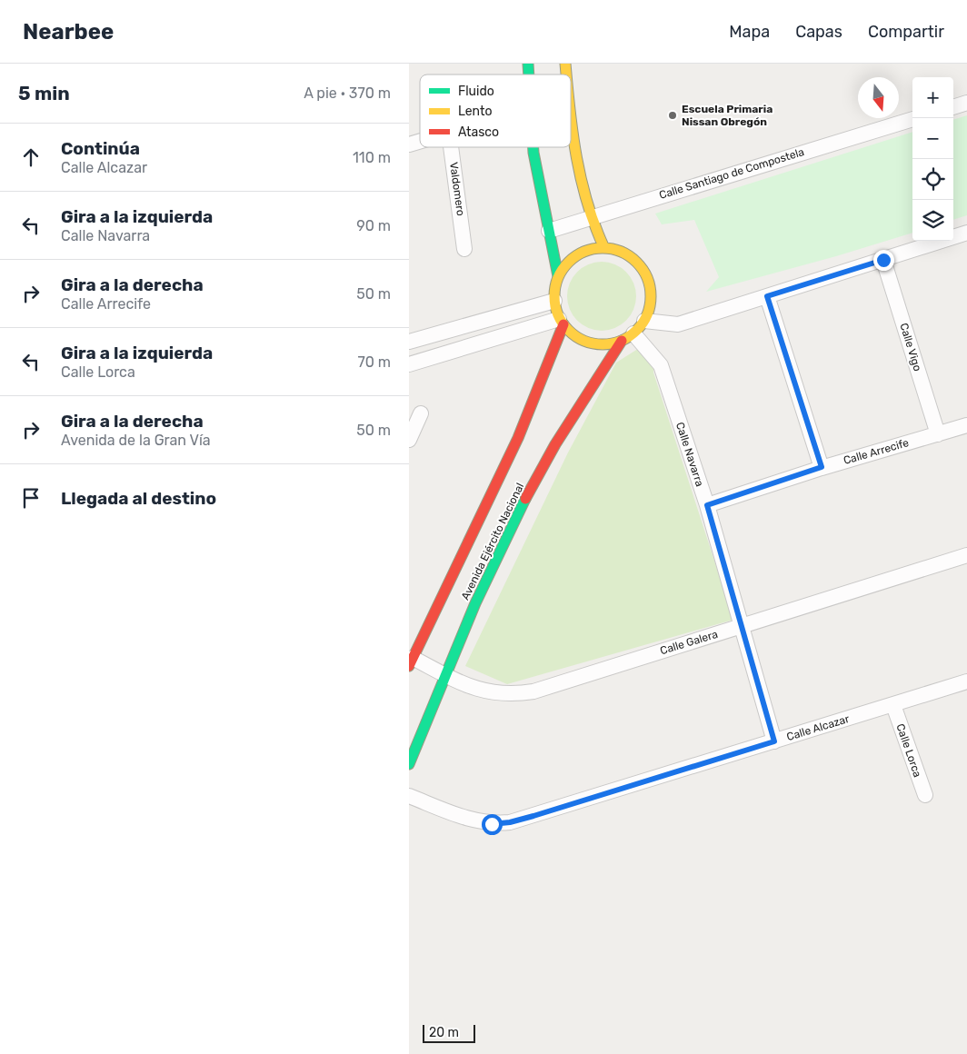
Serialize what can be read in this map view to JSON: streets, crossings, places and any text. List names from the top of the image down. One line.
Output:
{"streets":{"street":["Calle Santiago de Compostela","Valdomero","Calle Vigo","Calle Arrecife","Calle Navarra","Avenida Ejército Nacional","Calle Galera","Calle Alcazar","Calle Lorca"]},"crossings":[["Calle Vigo","Calle Arrecife"],["Calle Arrecife","Calle Navarra"],["Calle Navarra","Avenida Ejército Nacional"],["Calle Navarra","Calle Galera"],["Calle Navarra","Calle Alcazar"],["Avenida Ejército Nacional","Calle Galera"],["Calle Alcazar","Calle Lorca"]],"places":["Escuela Primaria Nissan Obregón"],"legend":["Fluido","Lento","Atasco"],"scale_bar":"20 m","north":"bottom","page":{"header":"Nearbee","nav":["Mapa","Capas","Compartir"],"heading":["5 min","A pie · 370 m"],"map_buttons":["+","−"],"list":[["Continúa","Calle Alcazar","110 m"],["Gira a la izquierda","Calle Navarra","90 m"],["Gira a la derecha","Calle Arrecife","50 m"],["Gira a la izquierda","Calle Lorca","70 m"],["Gira a la derecha","Avenida de la Gran Vía","50 m"],"Llegada al destino"],"scale":"20 m"}}
